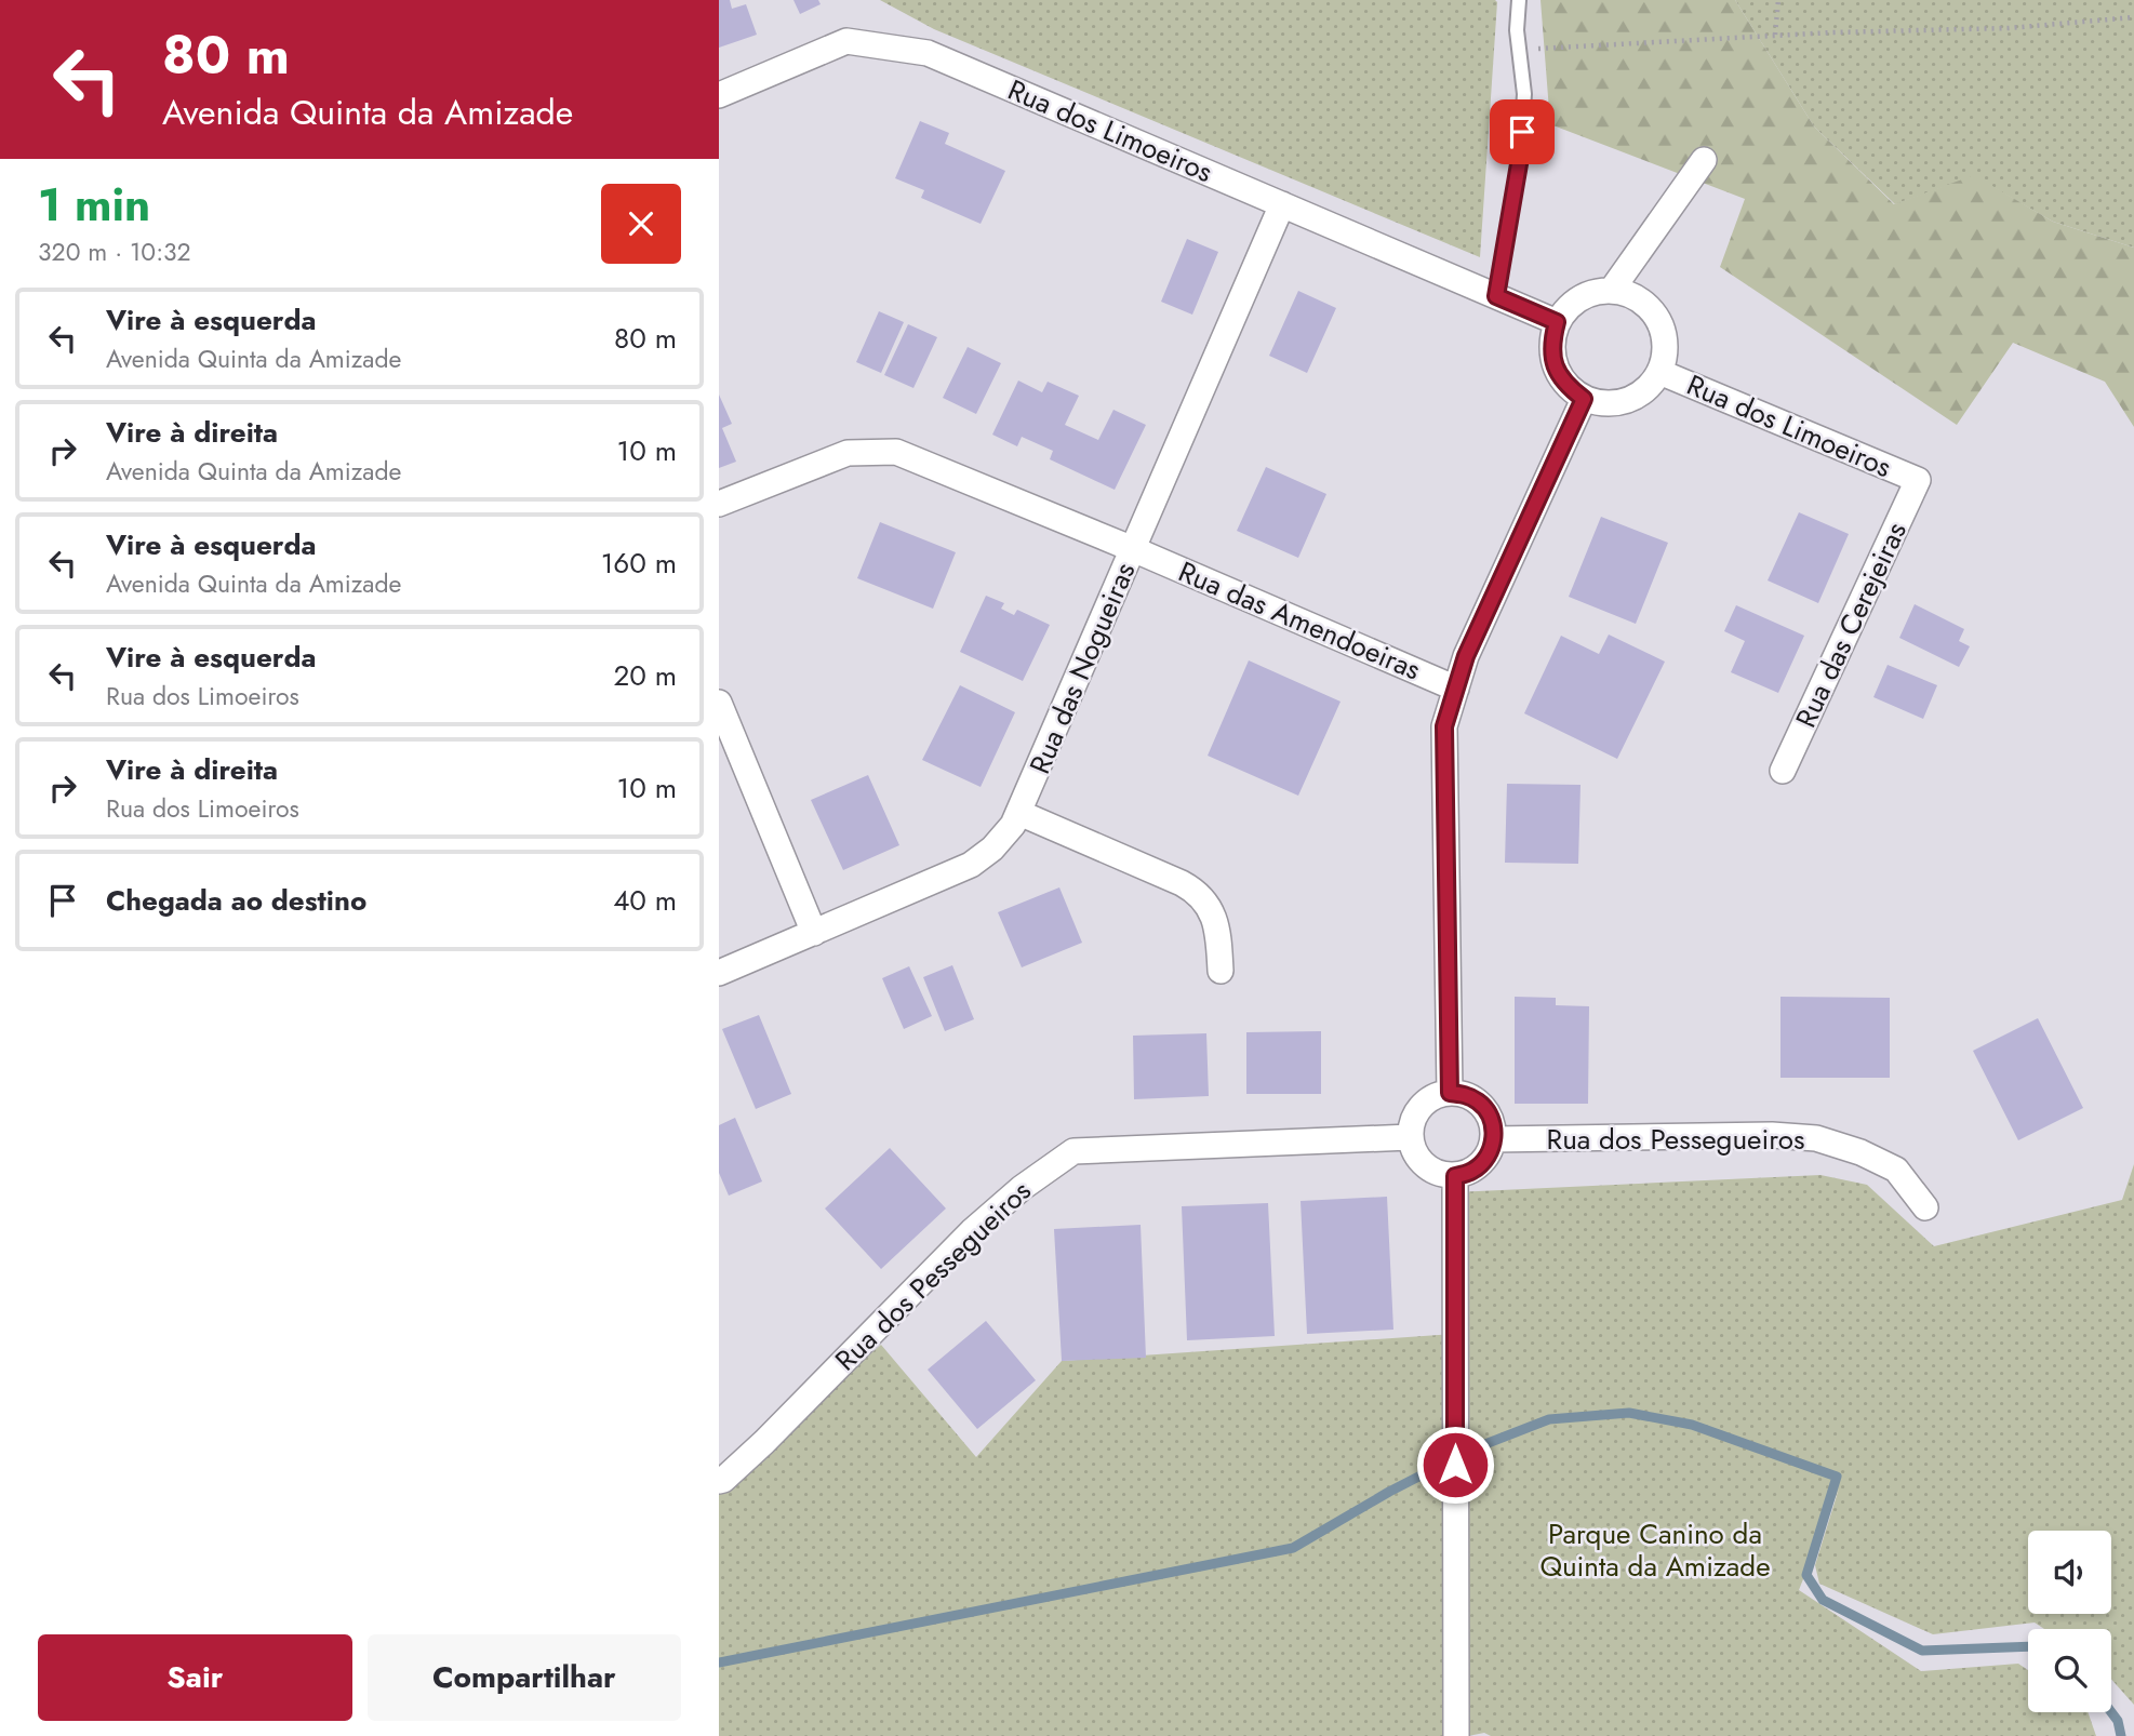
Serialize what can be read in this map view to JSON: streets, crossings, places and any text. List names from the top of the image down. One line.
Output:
{"streets":{"street":["Rua dos Limoeiros","Rua das Amendoeiras","Rua das Cerejeiras","Rua das Nogueiras","Rua dos Pessegueiros"]},"crossings":[["Rua dos Limoeiros","Rua das Cerejeiras"],["Rua dos Limoeiros","Rua das Nogueiras"],["Rua das Amendoeiras","Rua das Nogueiras"]],"parks":["Parque Canino da Quinta da Amizade"],"page":{"turn":["80 m","Avenida Quinta da Amizade"],"heading":["1 min","320 m · 10:32"],"list":[{"name":"Vire à esquerda","note":"Avenida Quinta da Amizade","value":"80 m"},{"name":"Vire à direita","note":"Avenida Quinta da Amizade","value":"10 m"},{"name":"Vire à esquerda","note":"Avenida Quinta da Amizade","value":"160 m"},{"name":"Vire à esquerda","note":"Rua dos Limoeiros","value":"20 m"},{"name":"Vire à direita","note":"Rua dos Limoeiros","value":"10 m"},{"name":"Chegada ao destino","value":"40 m"}],"buttons":["Sair","Compartilhar"]}}
